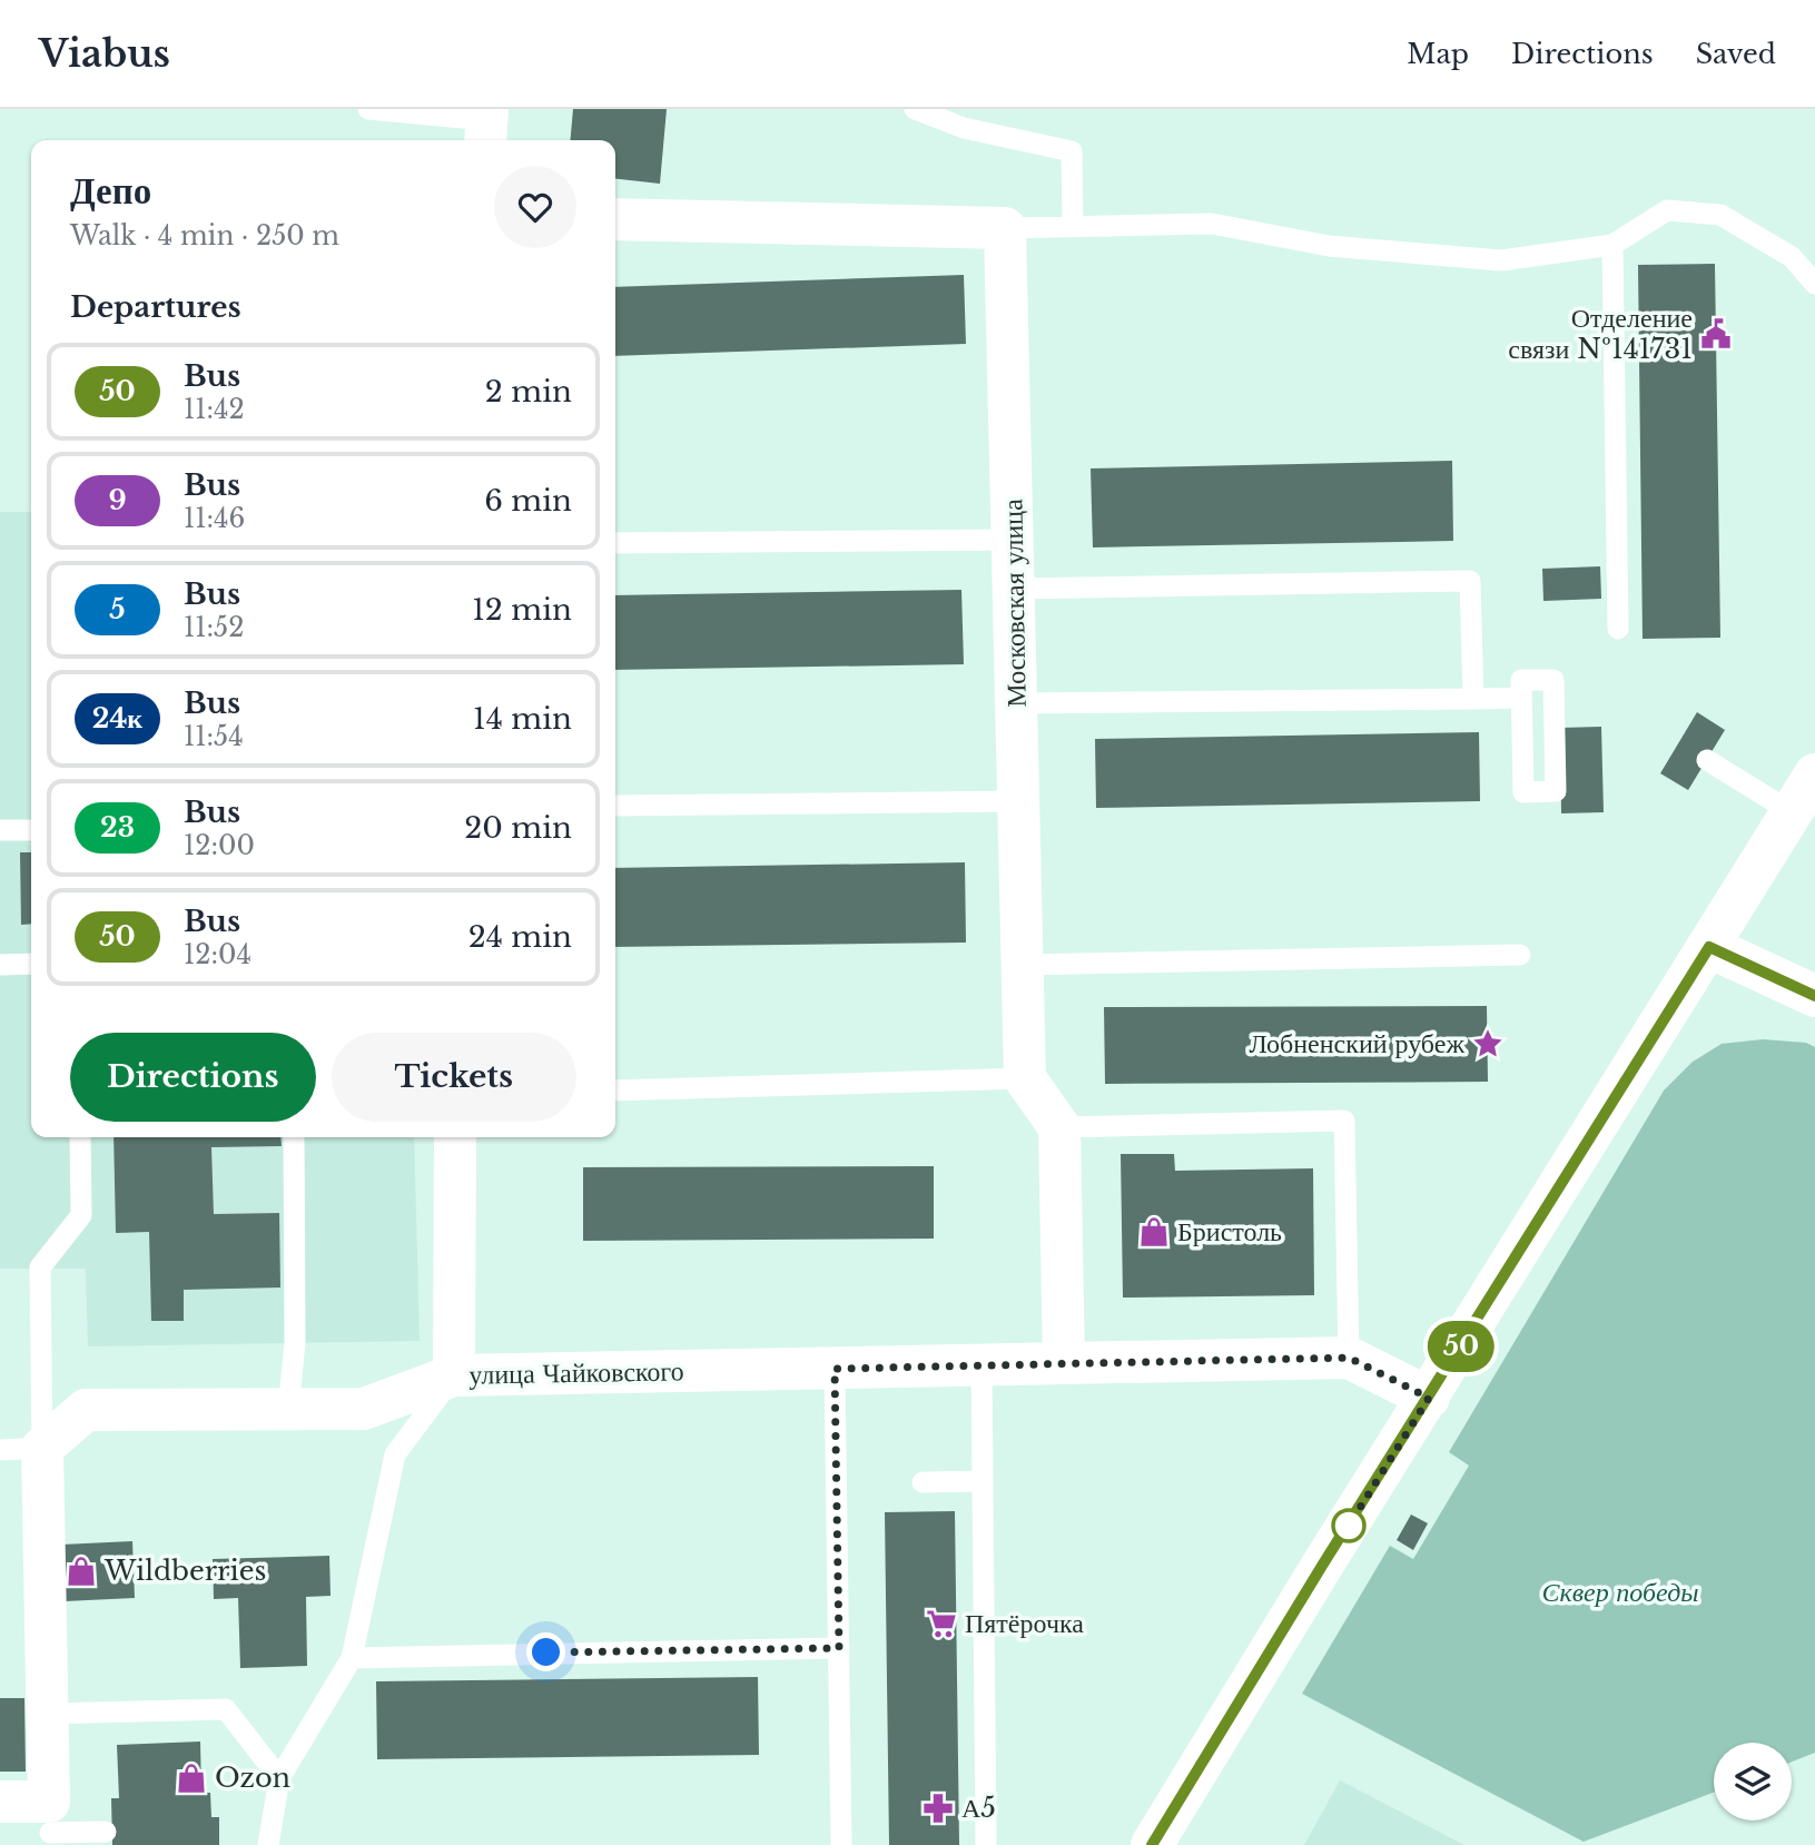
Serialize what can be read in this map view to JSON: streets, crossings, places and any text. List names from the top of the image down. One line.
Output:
{"streets":{"street":["Московская улица","улица Чайковского"]},"parks":["Сквер победы"],"places":{"public building":["Отделение связи №141731"],"place":["Лобненский рубеж"],"shop":["Бристоль","Wildberries","Ozon"],"supermarket":["Пятёрочка"],"pharmacy":["А5"]},"lines":["bus line 50"],"page":{"header":"Viabus","nav":["Map","Directions","Saved"],"on_map":"50","heading":[["Депо","Walk · 4 min · 250 m"],"Departures"],"list":[{"mark":"50","name":"Bus","note":"11:42","value":"2 min"},{"mark":"9","name":"Bus","note":"11:46","value":"6 min"},{"mark":"5","name":"Bus","note":"11:52","value":"12 min"},{"mark":"24к","name":"Bus","note":"11:54","value":"14 min"},{"mark":"23","name":"Bus","note":"12:00","value":"20 min"},{"mark":"50","name":"Bus","note":"12:04","value":"24 min"}],"buttons":["Directions","Tickets"]}}
